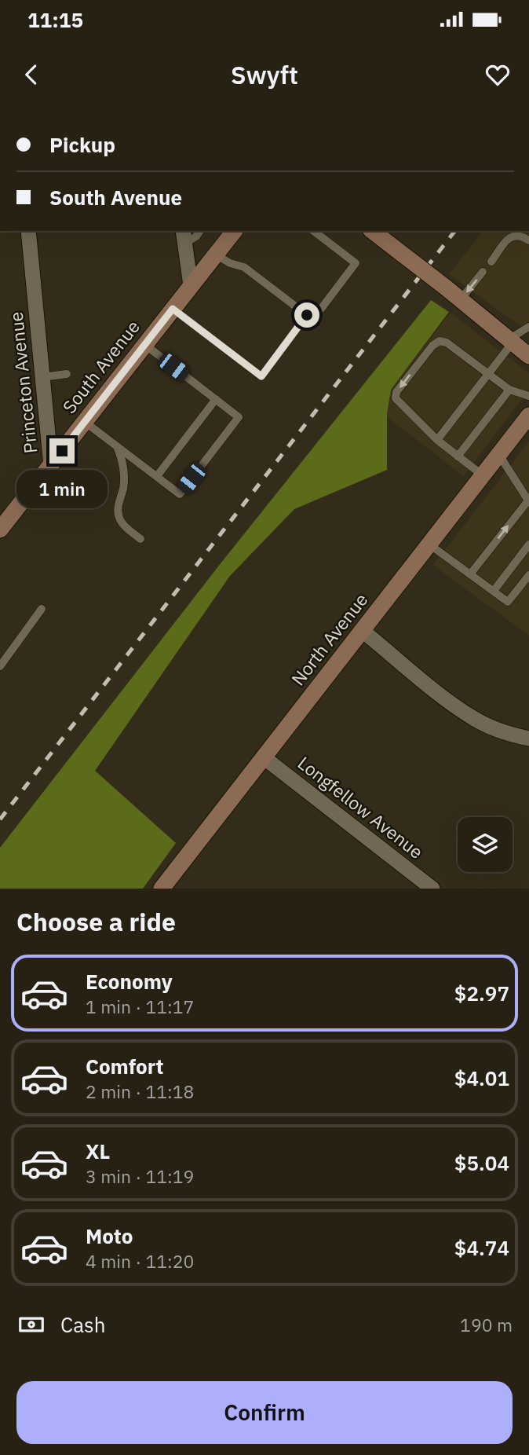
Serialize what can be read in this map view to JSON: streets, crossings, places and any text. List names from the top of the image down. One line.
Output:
{"streets":{"main road":["South Avenue","North Avenue"],"street":["Princeton Avenue","Longfellow Avenue"]},"crossings":[["South Avenue","Princeton Avenue"],["North Avenue","Longfellow Avenue"]],"page":{"status":"11:15","header":"Swyft","banner":["Pickup","South Avenue"],"bubble":"1 min","heading":"Choose a ride","list":[{"name":"Economy","note":"1 min · 11:17","value":"$2.97"},{"name":"Comfort","note":"2 min · 11:18","value":"$4.01"},{"name":"XL","note":"3 min · 11:19","value":"$5.04"},{"name":"Moto","note":"4 min · 11:20","value":"$4.74"}],"pay":["Cash","190 m"],"buttons":"Confirm"}}
